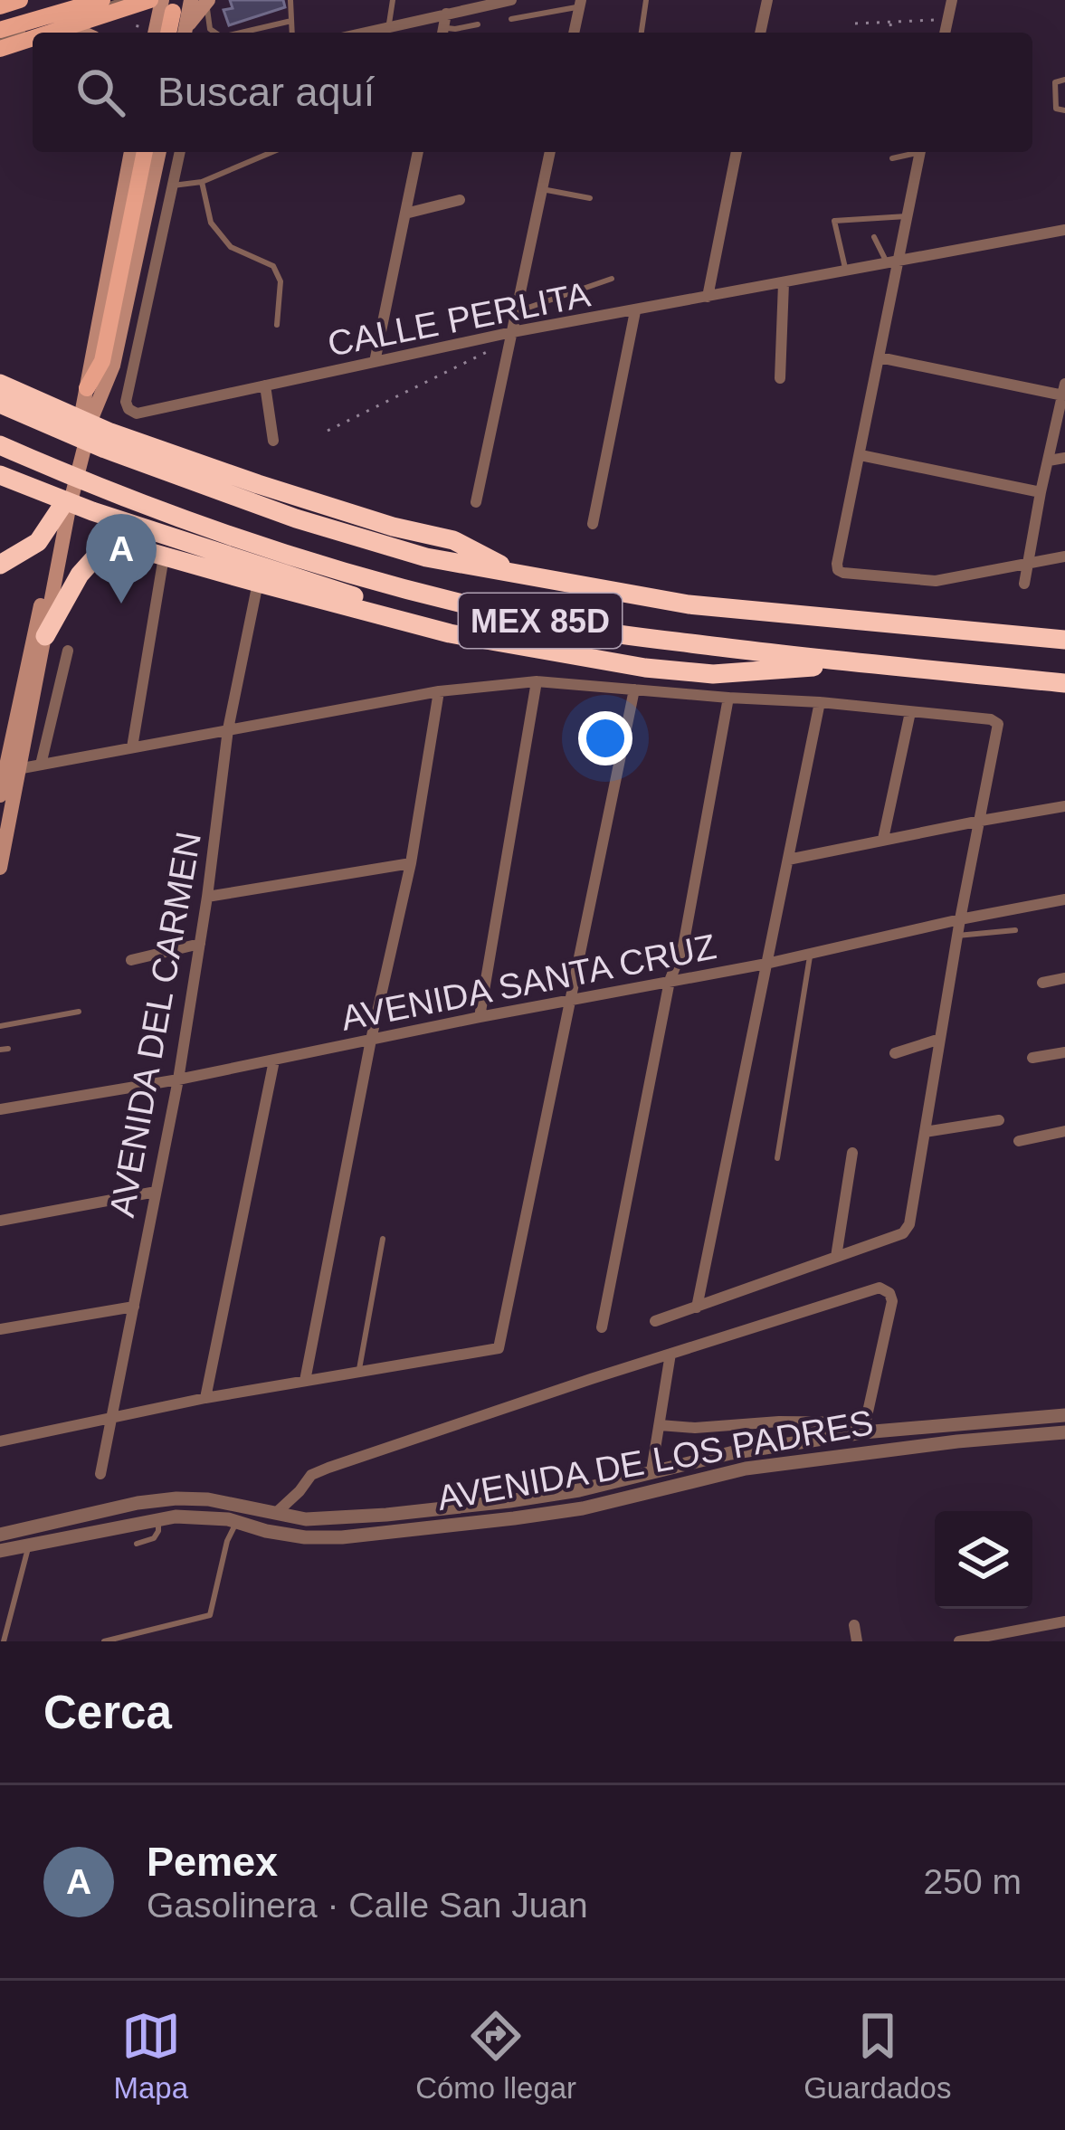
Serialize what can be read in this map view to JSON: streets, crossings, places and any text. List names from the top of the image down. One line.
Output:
{"streets":{"highway":["MEX 85D"],"street":["CALLE PERLITA","AVENIDA SANTA CRUZ","AVENIDA DEL CARMEN","AVENIDA DE LOS PADRES"]},"crossings":[["AVENIDA SANTA CRUZ","AVENIDA DEL CARMEN"]],"page":{"search":"Buscar aquí","pins":"A","heading":"Cerca","list":[{"mark":"A","name":"Pemex","note":"Gasolinera · Calle San Juan","value":"250 m"}],"nav":["Mapa","Cómo llegar","Guardados"]}}
